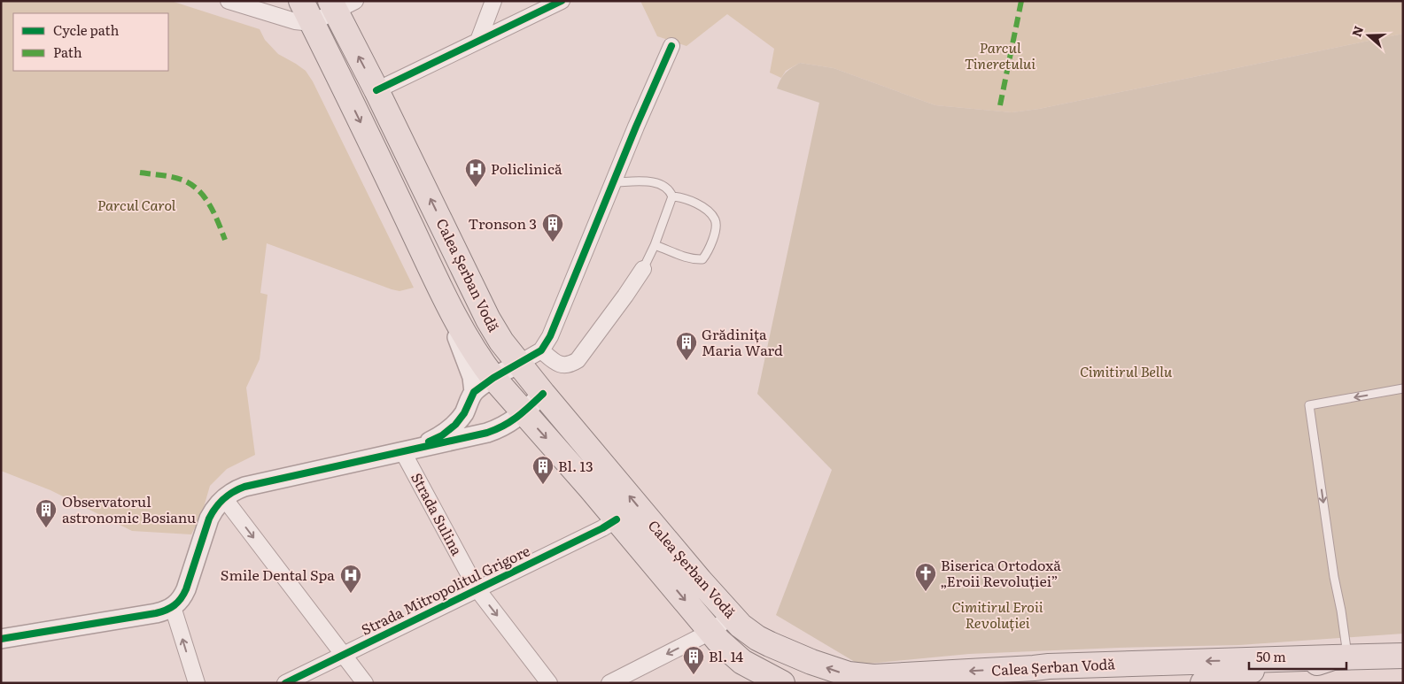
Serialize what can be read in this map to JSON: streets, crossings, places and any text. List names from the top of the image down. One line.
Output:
{"streets":{"main road":["Calea Șerban Vodă"],"street":["Strada Sulina","Strada Mitropolitul Grigore"]},"crossings":[["Calea Șerban Vodă","Strada Mitropolitul Grigore"],["Strada Sulina","Strada Mitropolitul Grigore"]],"one_way":["Strada Sulina"],"parks":["Parcul Tineretului","Parcul Carol","Cimitirul Bellu","Cimitirul Eroii Revoluției"],"places":{"hospital":["Policlinică","Smile Dental Spa"],"building":["Tronson 3","Grădinița Maria Ward","Bl. 13","Observatorul astronomic Bosianu","Bl. 14"],"church":["Biserica Ortodoxă „Eroii Revoluției”"]},"legend":["Cycle path","Path"],"scale_bar":"50 m","north":"left"}
